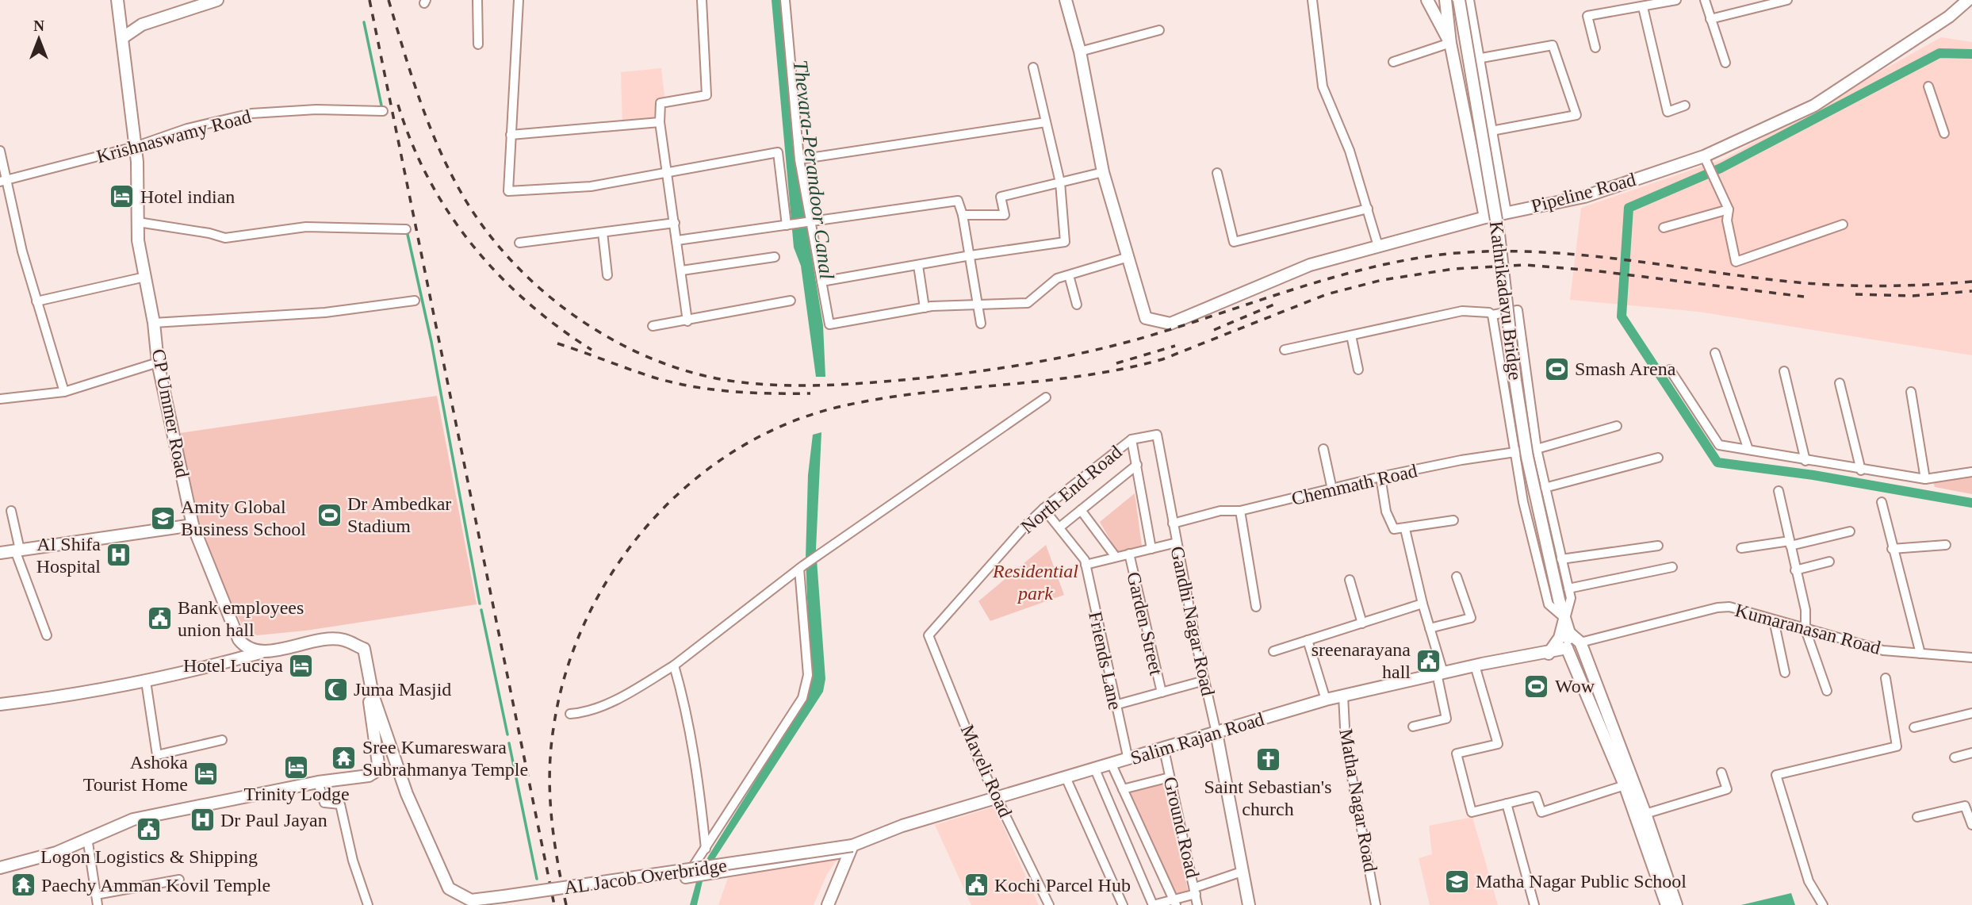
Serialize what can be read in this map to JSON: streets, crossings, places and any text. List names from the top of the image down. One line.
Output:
{"streets":{"main road":["Pipeline Road","Kathrikadavu Bridge","CP Ummer Road","Gandhi Nagar Road","Salim Rajan Road","AL Jacob Overbridge"],"street":["Krishnaswamy Road","Chemmath Road","North End Road","Garden Street","Kumaranasan Road","Friends Lane","Maveli Road","Matha Nagar Road","Ground Road"]},"crossings":[["Krishnaswamy Road","CP Ummer Road"],["Chemmath Road","Gandhi Nagar Road"],["North End Road","Gandhi Nagar Road"],["North End Road","Friends Lane"],["North End Road","Maveli Road"],["Gandhi Nagar Road","Salim Rajan Road"],["Friends Lane","Salim Rajan Road"],["Salim Rajan Road","Maveli Road"],["Salim Rajan Road","Matha Nagar Road"],["Salim Rajan Road","Ground Road"],["Salim Rajan Road","AL Jacob Overbridge"]],"water":["Thevara-Perandoor Canal"],"parks":["Residential park"],"places":{"hotel":["Hotel indian","Hotel Luciya","Trinity Lodge","Ashoka Tourist Home"],"sports":["Smash Arena","Dr Ambedkar Stadium","Wow"],"school or university":["Amity Global Business School","Matha Nagar Public School"],"hospital":["Al Shifa Hospital","Dr Paul Jayan"],"public building":["Bank employees union hall","sreenarayana hall","Logon Logistics & Shipping","Kochi Parcel Hub"],"mosque":["Juma Masjid"],"temple":["Sree Kumareswara Subrahmanya Temple","Paechy Amman Kovil Temple"],"church":["Saint Sebastian's church"]},"north":"top"}
